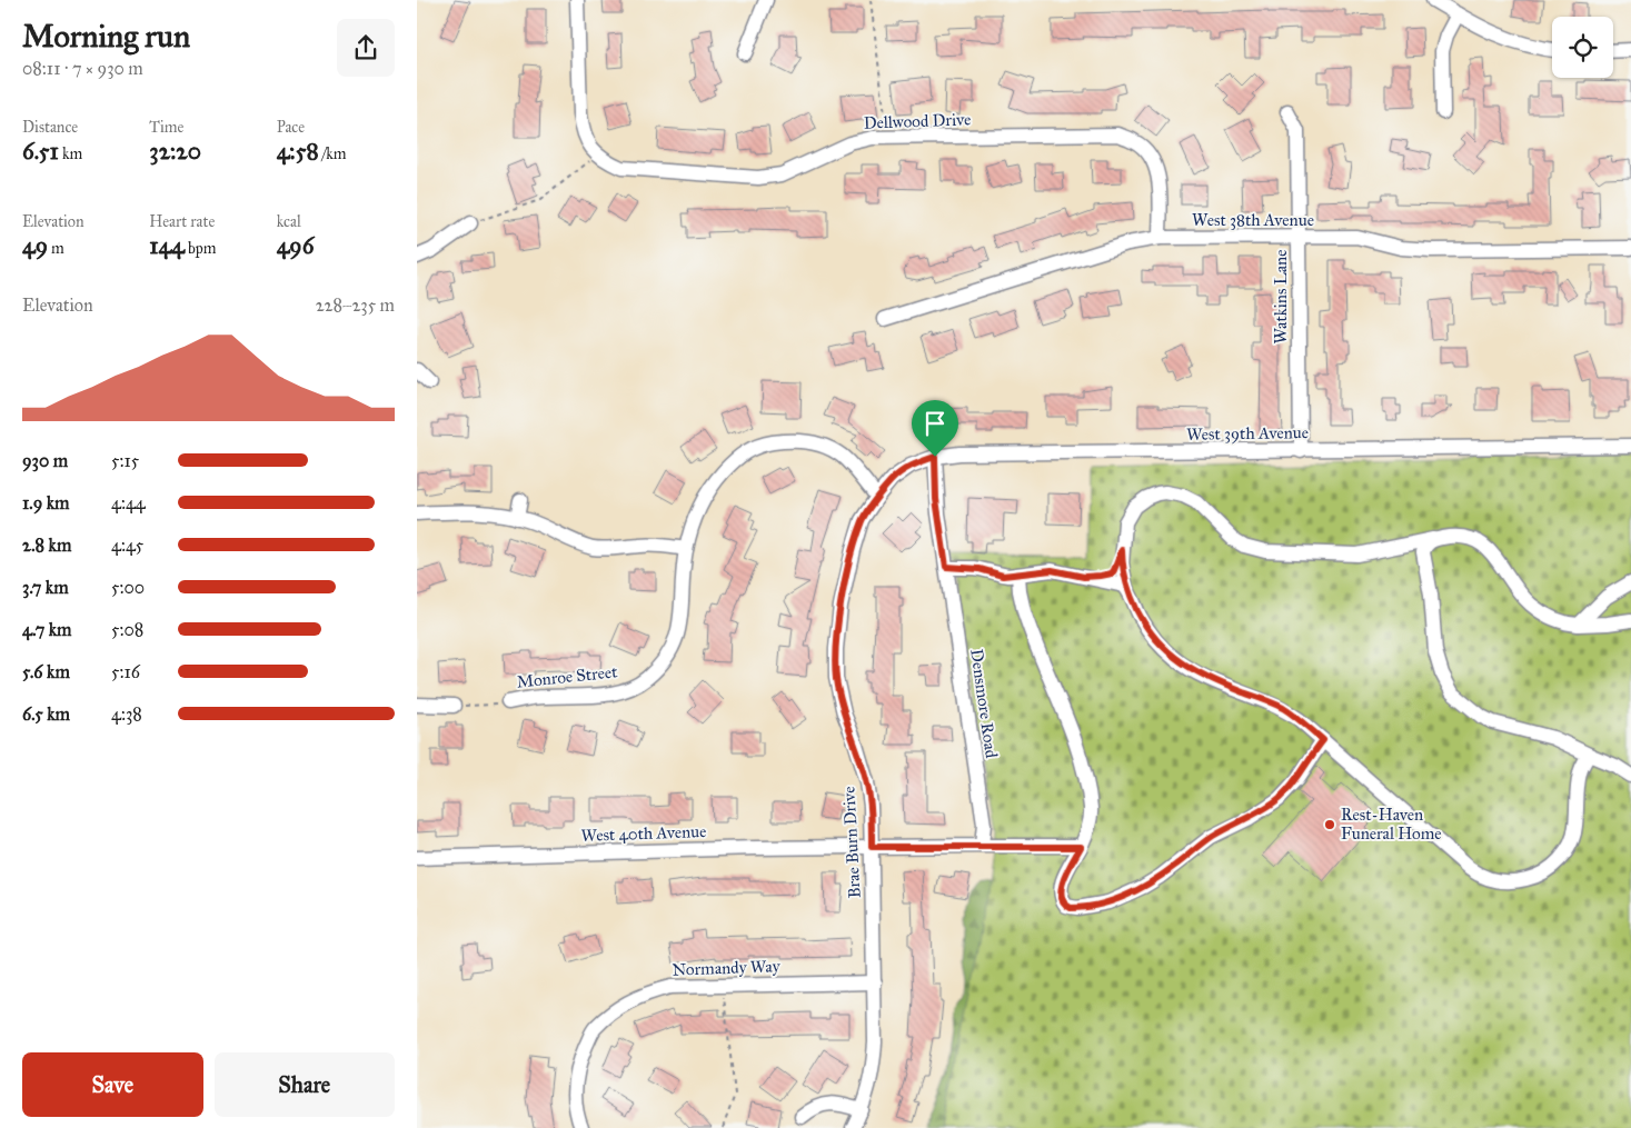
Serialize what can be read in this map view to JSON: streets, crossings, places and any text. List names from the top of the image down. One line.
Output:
{"streets":{"street":["Dellwood Drive","West 38th Avenue","Watkins Lane","West 39th Avenue","Monroe Street","Densmore Road","West 40th Avenue","Brae Burn Drive","Normandy Way"]},"crossings":[["Dellwood Drive","West 38th Avenue"],["West 38th Avenue","Watkins Lane"],["Watkins Lane","West 39th Avenue"],["West 39th Avenue","Monroe Street"],["West 39th Avenue","Densmore Road"],["West 39th Avenue","Brae Burn Drive"],["Monroe Street","Brae Burn Drive"],["West 40th Avenue","Brae Burn Drive"],["Brae Burn Drive","Normandy Way"]],"places":["Rest-Haven Funeral Home"],"page":{"heading":["Morning run","08:11 · 7 × 930 m"],"stats":[["Distance","6.51 km"],["Time","32:20"],["Pace","4:58 /km"],["Elevation","49 m"],["Heart rate","144 bpm"],["kcal","496"]],"chart":["Elevation","228–235 m"],"list":[{"name":"930 m","note":"5:15"},{"name":"1.9 km","note":"4:44"},{"name":"2.8 km","note":"4:45"},{"name":"3.7 km","note":"5:00"},{"name":"4.7 km","note":"5:08"},{"name":"5.6 km","note":"5:16"},{"name":"6.5 km","note":"4:38"}],"buttons":["Save","Share"]}}
